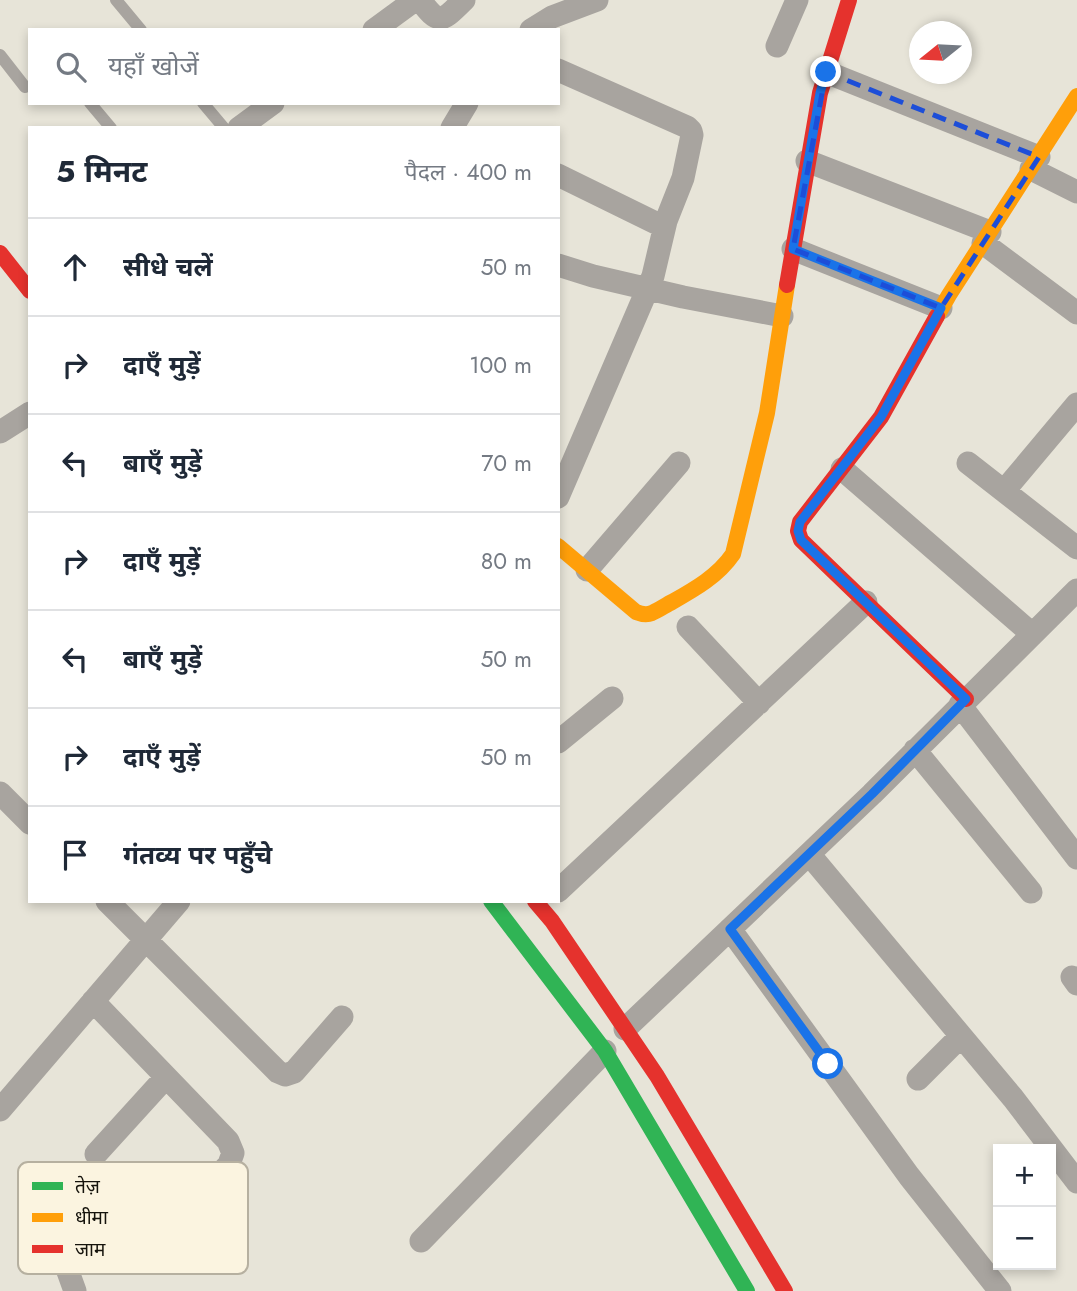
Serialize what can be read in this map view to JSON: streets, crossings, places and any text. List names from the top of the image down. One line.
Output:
{"legend":["तेज़","धीमा","जाम"],"north":"left","page":{"search":"यहाँ खोजें","heading":["5 मिनट","पैदल · 400 m"],"list":[["सीधे चलें","50 m"],["दाएँ मुड़ें","100 m"],["बाएँ मुड़ें","70 m"],["दाएँ मुड़ें","80 m"],["बाएँ मुड़ें","50 m"],["दाएँ मुड़ें","50 m"],"गंतव्य पर पहुँचे"],"map_buttons":["+","−"]}}
